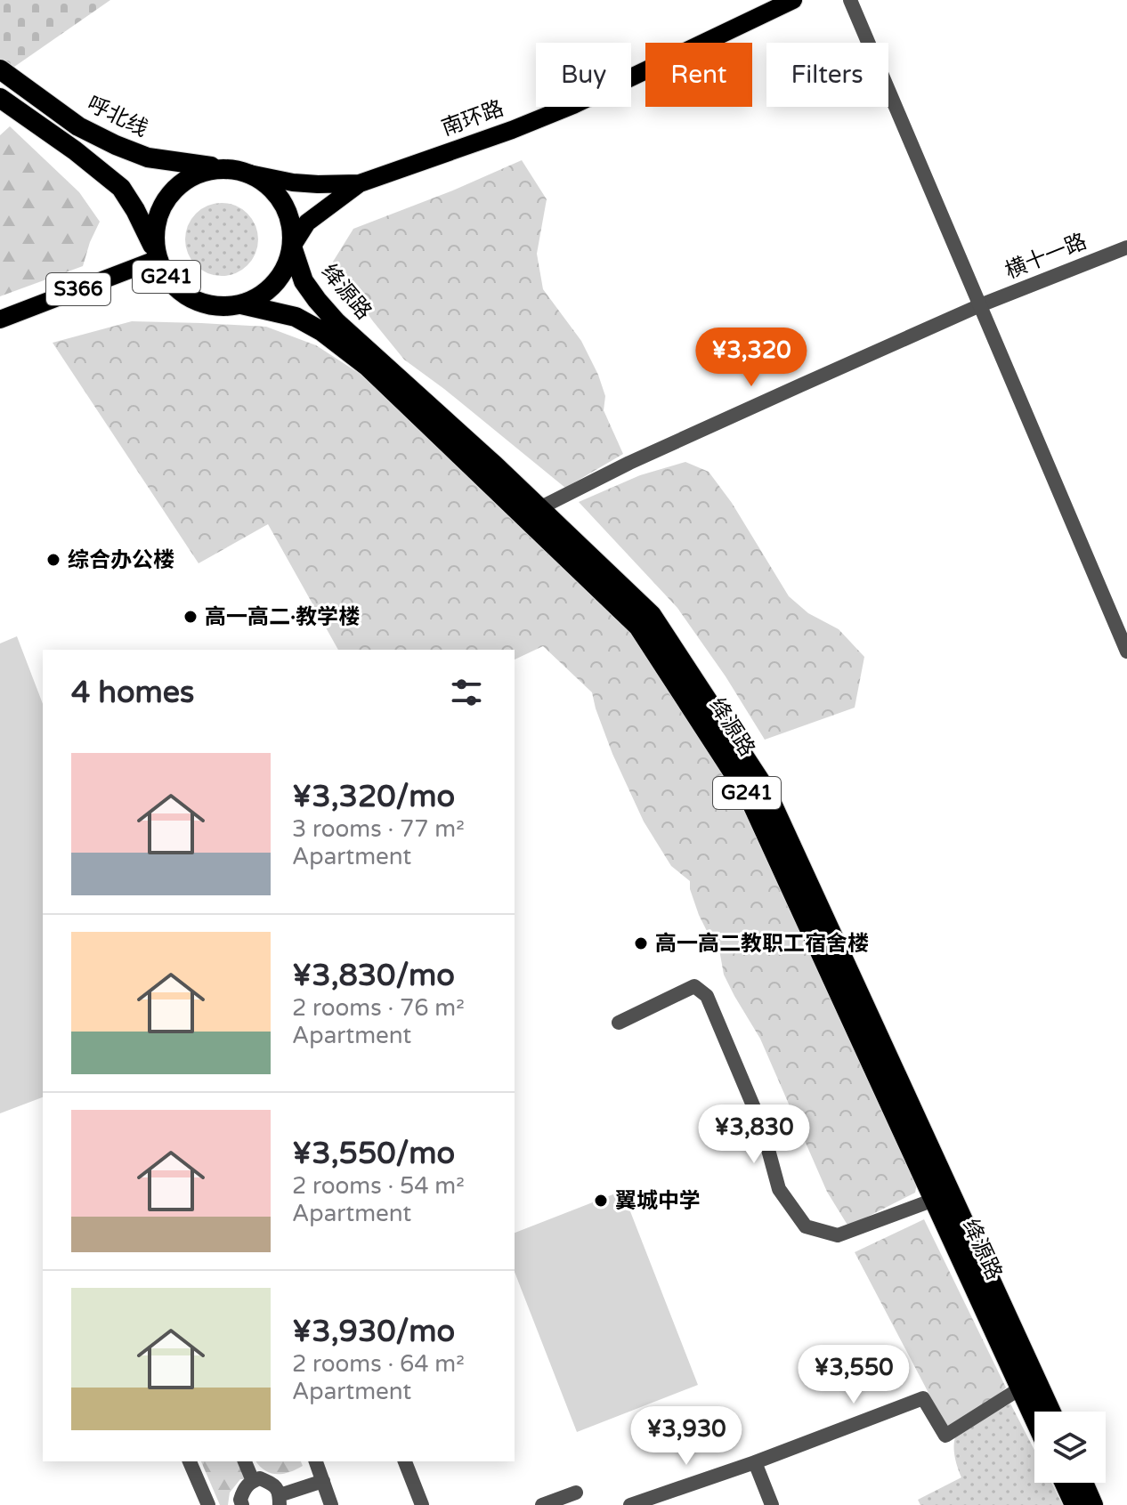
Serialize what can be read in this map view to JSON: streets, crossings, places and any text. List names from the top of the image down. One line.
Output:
{"streets":{"highway":["呼北线","G241","绛源路"],"main road":["南环路","S366"],"street":["横十一路"]},"crossings":[["呼北线","南环路"],["呼北线","G241"],["呼北线","S366"],["呼北线","绛源路"],["南环路","G241"],["南环路","S366"],["南环路","绛源路"],["横十一路","绛源路"],["G241","S366"],["G241","绛源路"],["S366","绛源路"]],"places":["综合办公楼","高一高二·教学楼","高一高二教职工宿舍楼","翼城中学"],"page":{"chip":["Buy","Rent","Filters"],"price":["¥3,320","¥3,830","¥3,550","¥3,930"],"heading":"4 homes","list":[{"name":"¥3,320/mo","note":"3 rooms · 77 m² · Apartment"},{"name":"¥3,830/mo","note":"2 rooms · 76 m² · Apartment"},{"name":"¥3,550/mo","note":"2 rooms · 54 m² · Apartment"},{"name":"¥3,930/mo","note":"2 rooms · 64 m² · Apartment"}]}}
